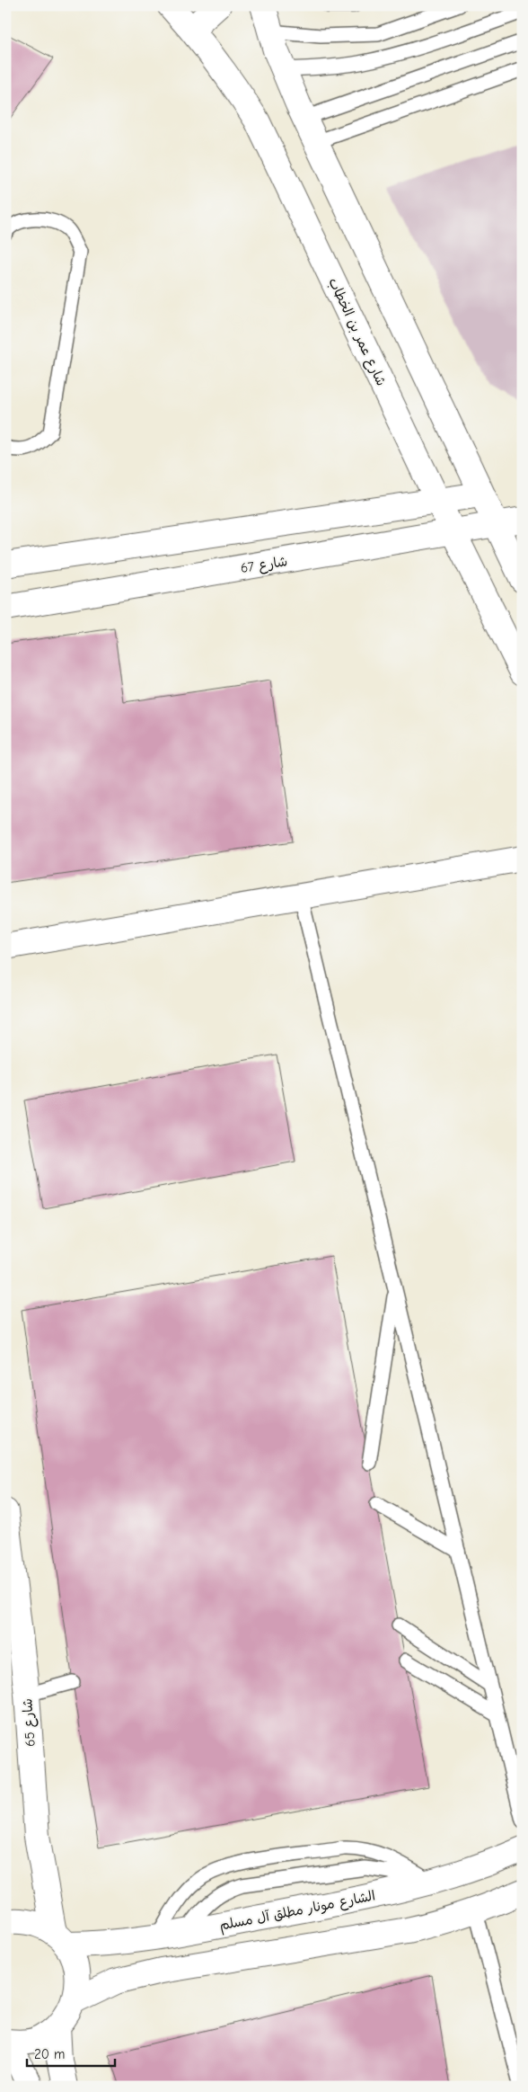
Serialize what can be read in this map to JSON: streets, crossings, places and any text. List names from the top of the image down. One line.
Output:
{"streets":{"street":["شارع عمر بن الخطاب","شارع 67","شارع 65","الشارع مونار مطلق آل مسلم"]},"crossings":[["شارع عمر بن الخطاب","شارع 67"],["شارع 65","الشارع مونار مطلق آل مسلم"]],"scale_bar":"20 m"}
